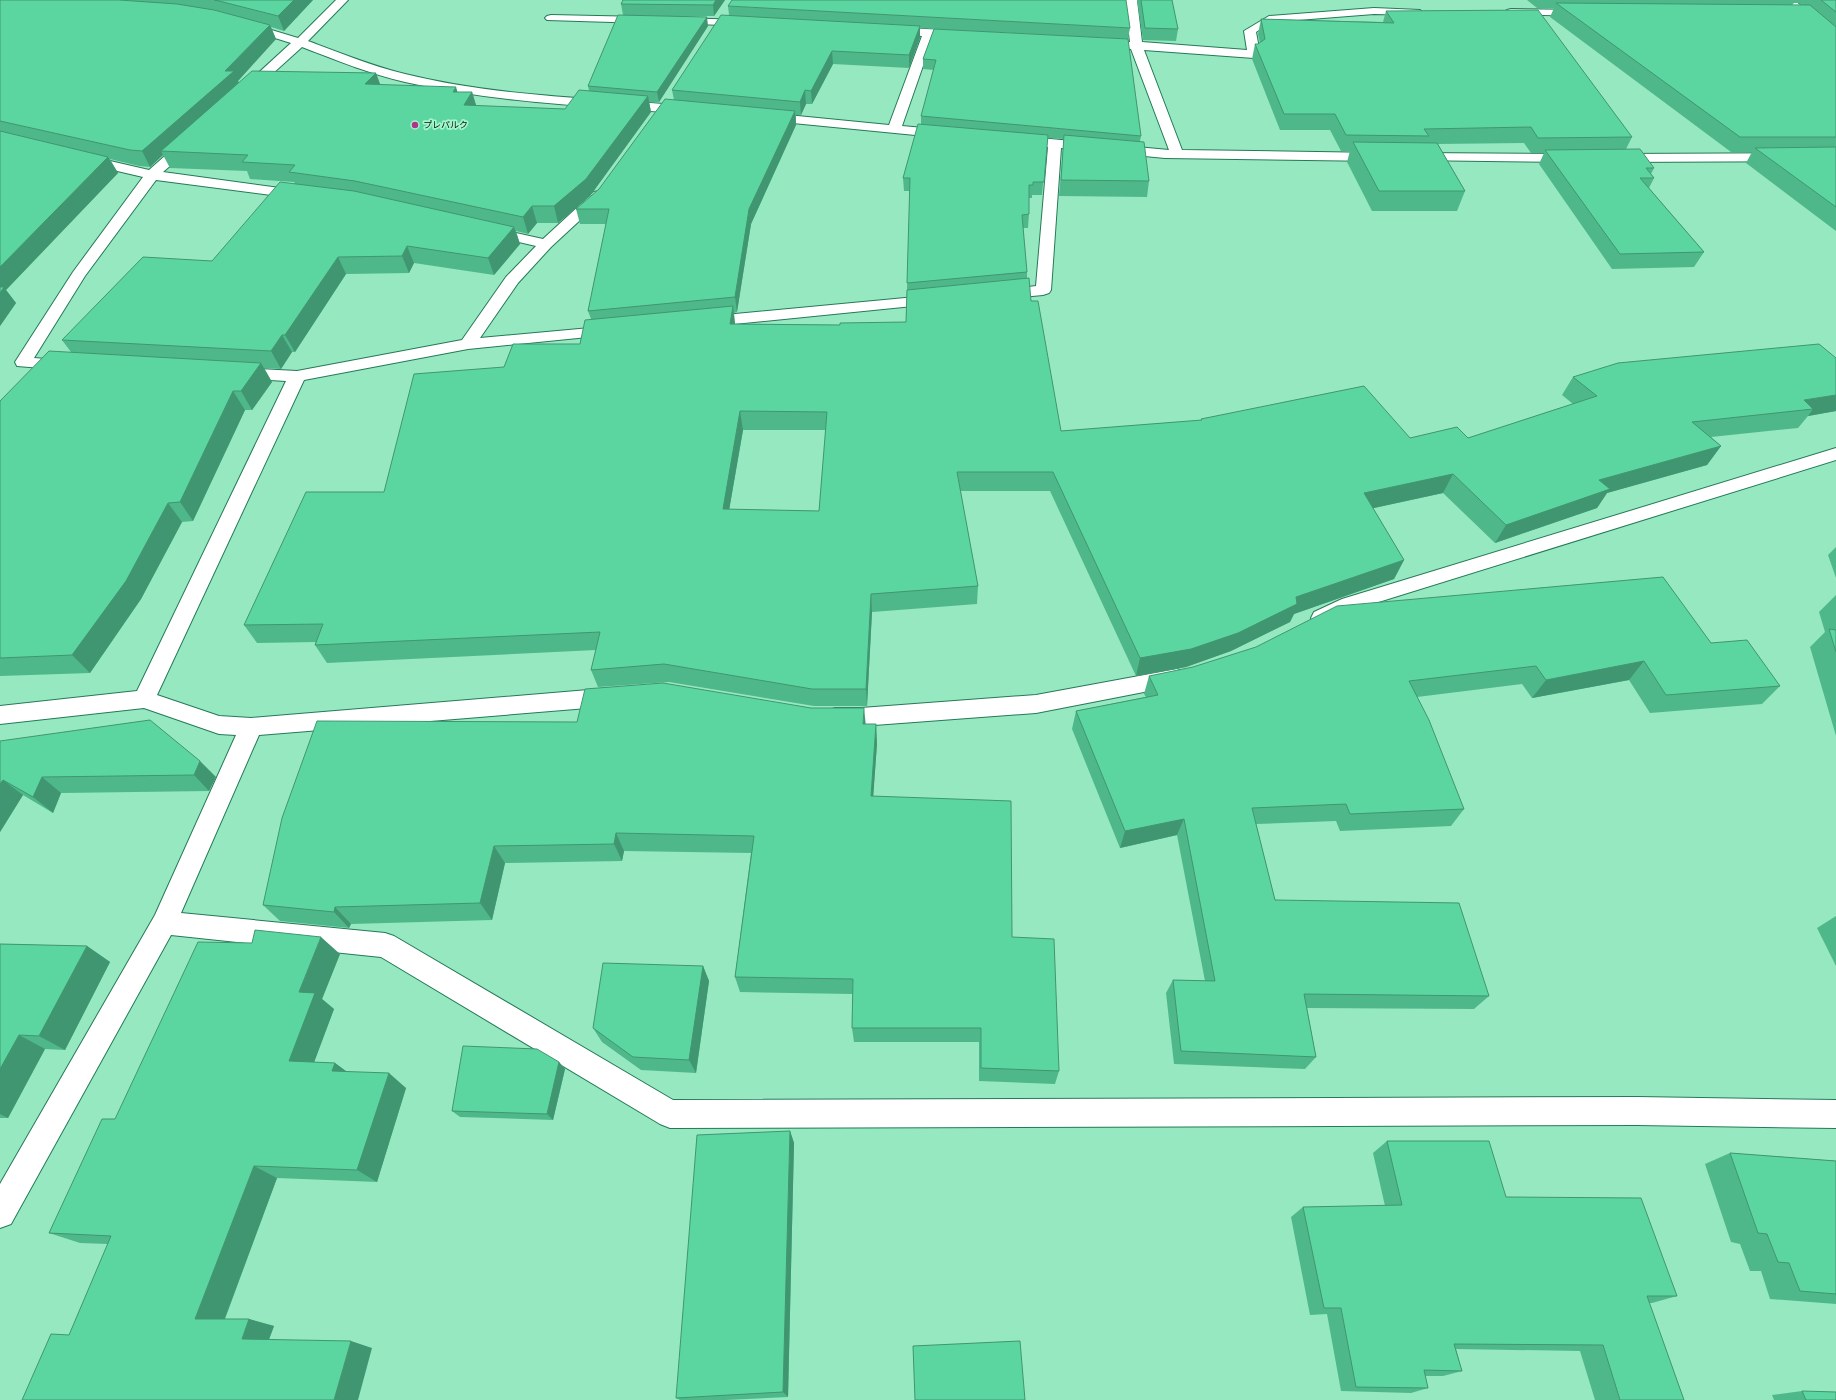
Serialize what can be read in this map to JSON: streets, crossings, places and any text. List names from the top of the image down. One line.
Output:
{"places":["プレパルク"]}
